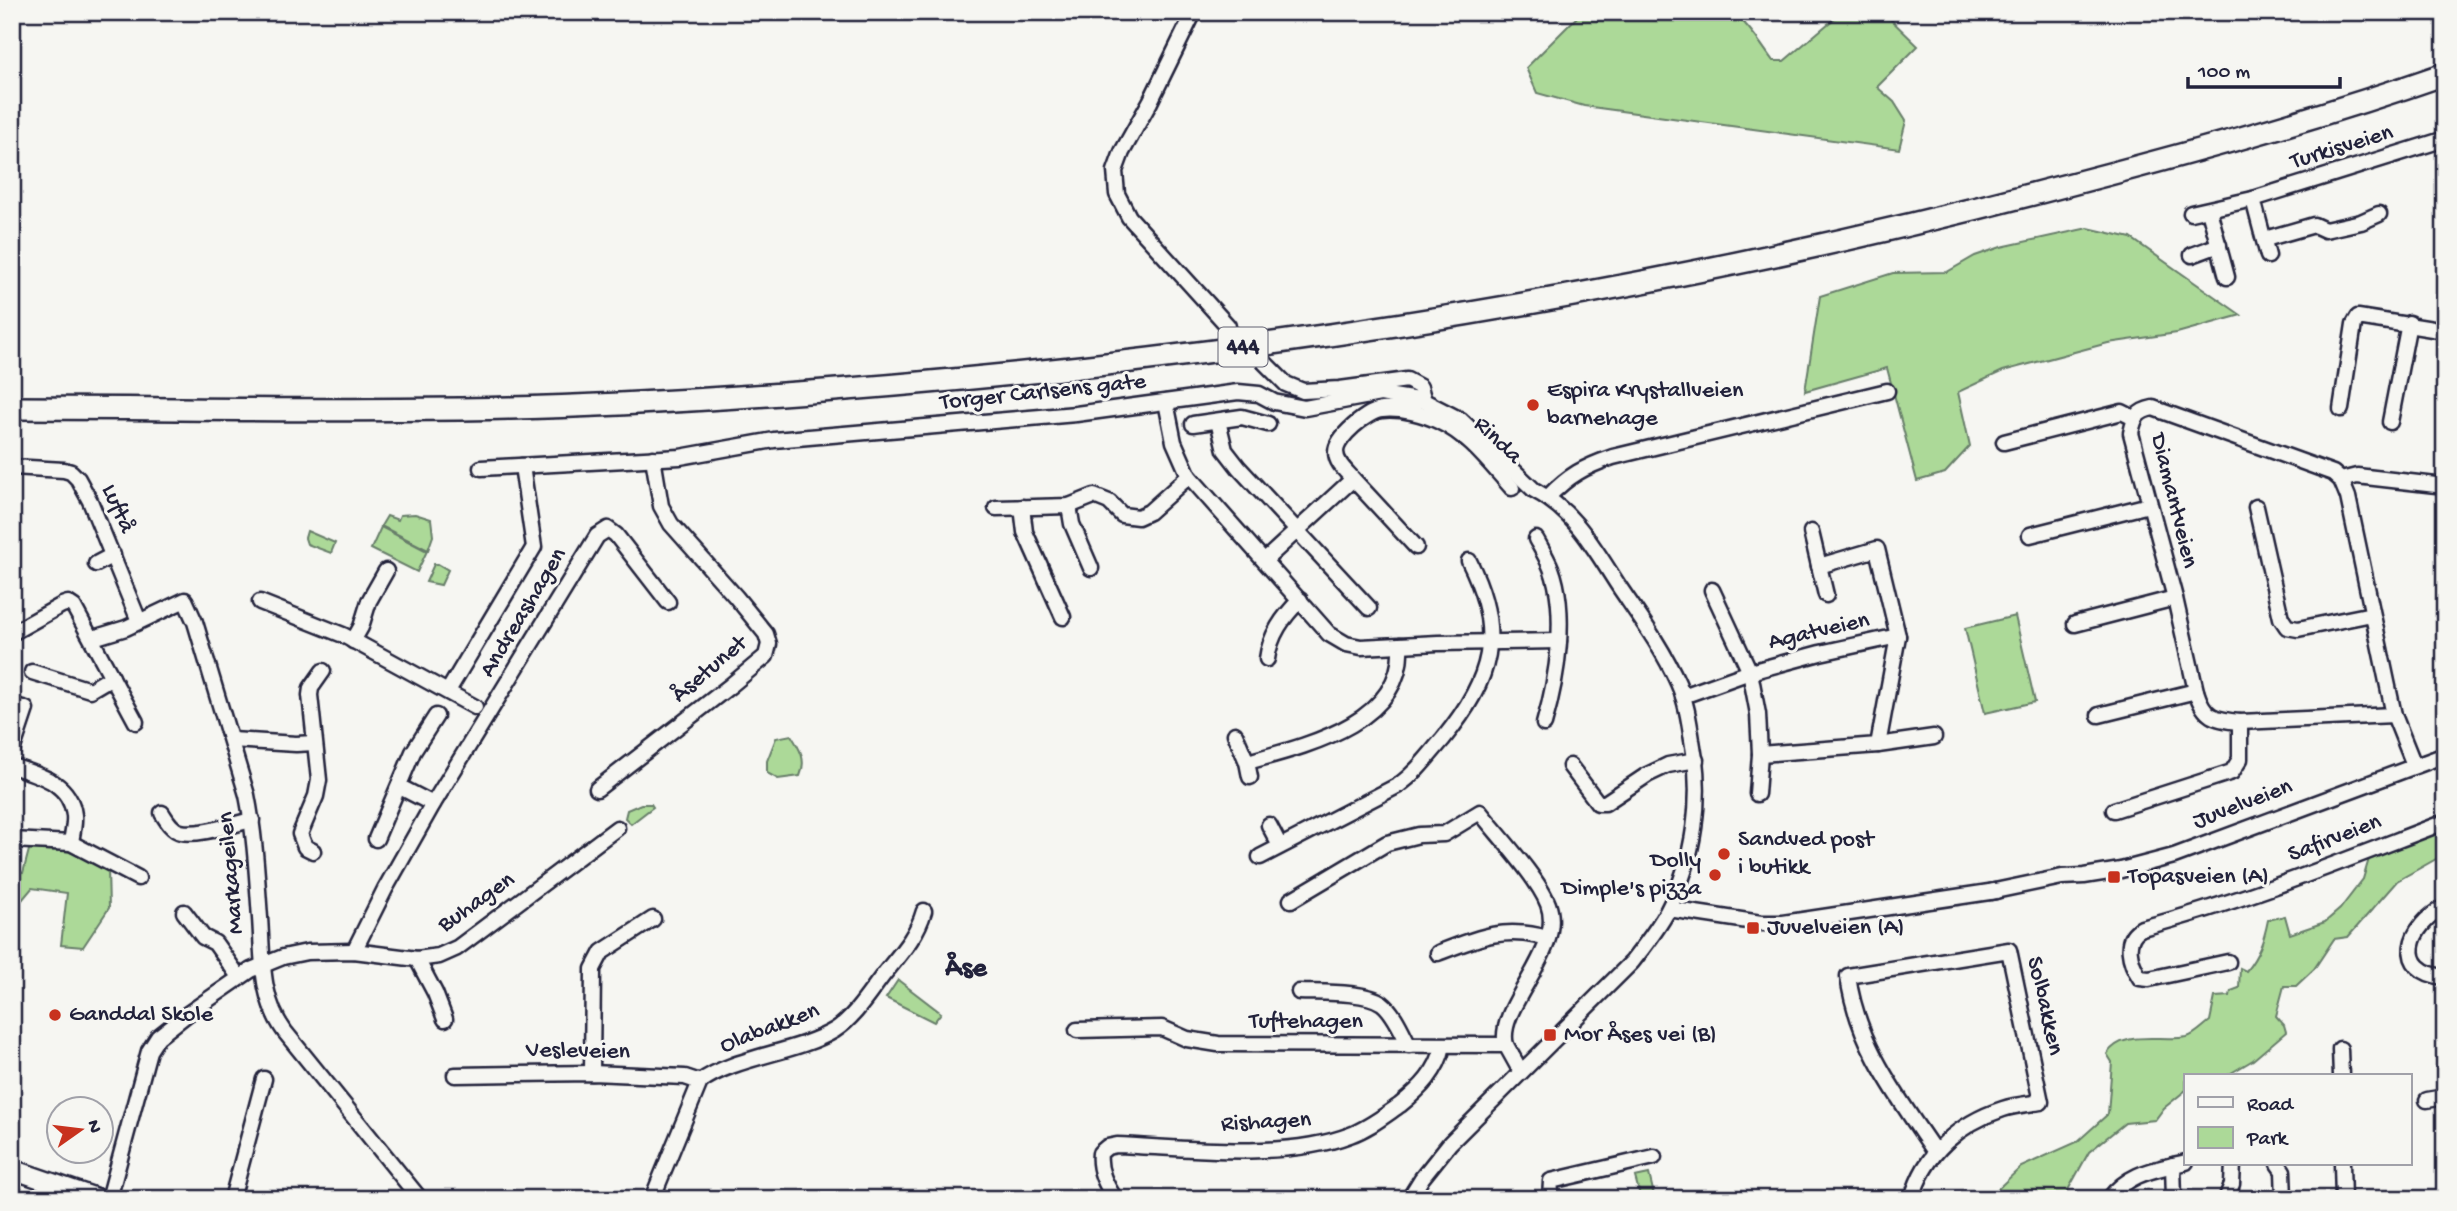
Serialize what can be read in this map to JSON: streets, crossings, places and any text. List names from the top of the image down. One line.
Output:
{"streets":{"highway":["444"],"street":["Turkisveien","Torger Carlsens gate","Rinda","Diamantveien","Luftå","Andreashagen","Agatveien","Åsetunet","Juvelveien","Safirveien","Markageilen","Buhagen","Solbakken","Tuftehagen","Olabakken","Vesleveien","Rishagen"]},"crossings":[["Torger Carlsens gate","Agatveien"],["Torger Carlsens gate","Åsetunet"],["Torger Carlsens gate","Juvelveien"],["Luftå","Markageilen"],["Andreashagen","Buhagen"],["Markageilen","Buhagen"],["Tuftehagen","Rishagen"],["Olabakken","Vesleveien"]],"districts":["Åse"],"places":{"other":["Espira Krystallveien barnehage","Sandved post i butikk","Dolly Dimple's pizza","Ganddal Skole"],"transit":["Topasveien (A)","Juvelveien (A)","Mor Åses vei (B)"]},"legend":["Road","Park"],"scale_bar":"100 m","north":"right"}
